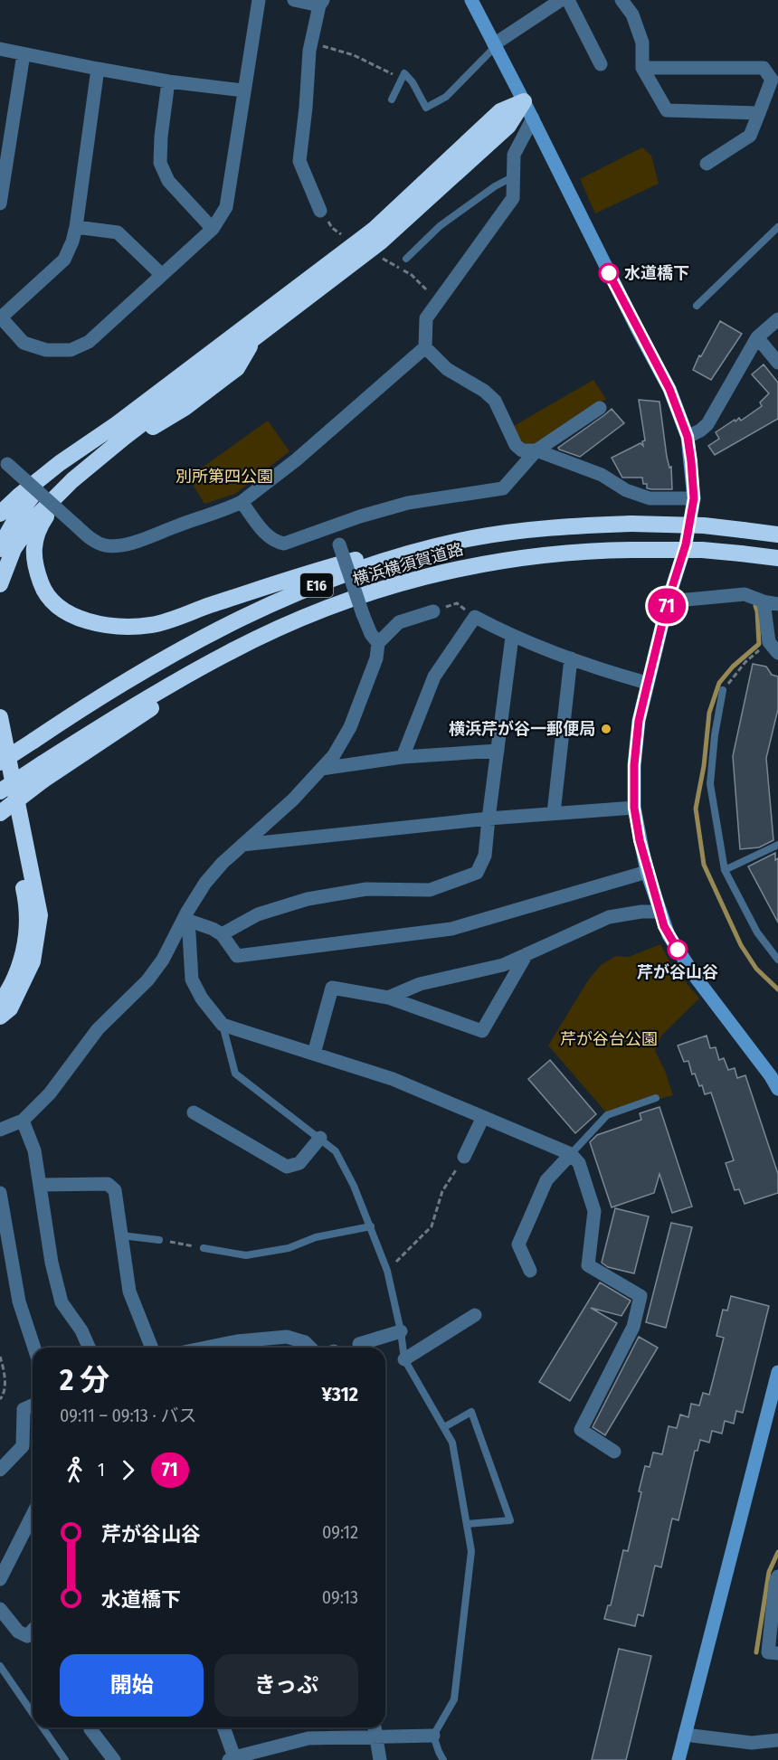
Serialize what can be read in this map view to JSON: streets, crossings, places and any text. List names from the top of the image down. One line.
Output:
{"streets":{"highway":["横浜横須賀道路","E16"]},"parks":["別所第四公園","芹が谷台公園"],"places":["水道橋下","横浜芹が谷一郵便局","芹が谷山谷"],"lines":["bus line 71"],"page":{"on_map":"71","heading":["2 分","09:11 – 09:13 · バス","¥312"],"legs":["1","71"],"list":[{"name":"芹が谷山谷","value":"09:12"},{"name":"水道橋下","value":"09:13"}],"buttons":["開始","きっぷ"]}}
